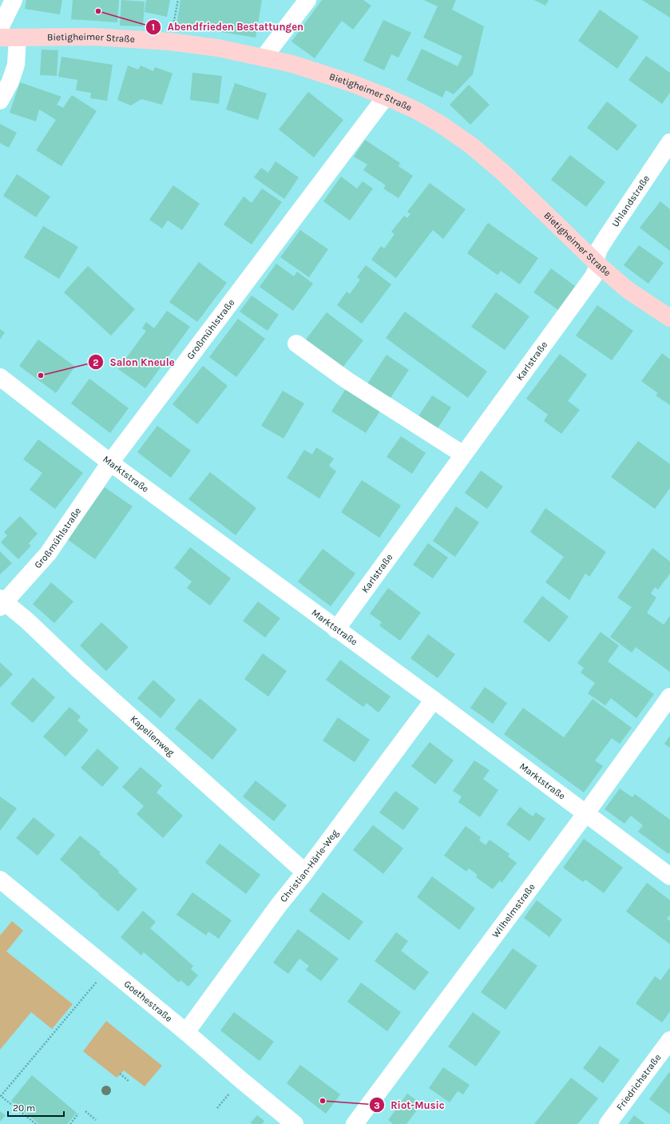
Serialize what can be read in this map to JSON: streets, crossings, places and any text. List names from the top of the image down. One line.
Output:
{"streets":{"main road":["Bietigheimer Straße"],"street":["Uhlandstraße","Großmühlstraße","Karlstraße","Marktstraße","Kapellenweg","Christian-Härle-Weg","Wilhelmstraße","Goethestraße","Friedrichstraße"]},"crossings":[["Bietigheimer Straße","Uhlandstraße"],["Bietigheimer Straße","Großmühlstraße"],["Bietigheimer Straße","Karlstraße"],["Uhlandstraße","Karlstraße"],["Großmühlstraße","Marktstraße"],["Großmühlstraße","Kapellenweg"],["Karlstraße","Marktstraße"],["Marktstraße","Christian-Härle-Weg"],["Marktstraße","Wilhelmstraße"],["Kapellenweg","Christian-Härle-Weg"],["Christian-Härle-Weg","Goethestraße"]],"places":["Abendfrieden Bestattungen","Salon Kneule","Riot-Music"],"scale_bar":"20 m"}
